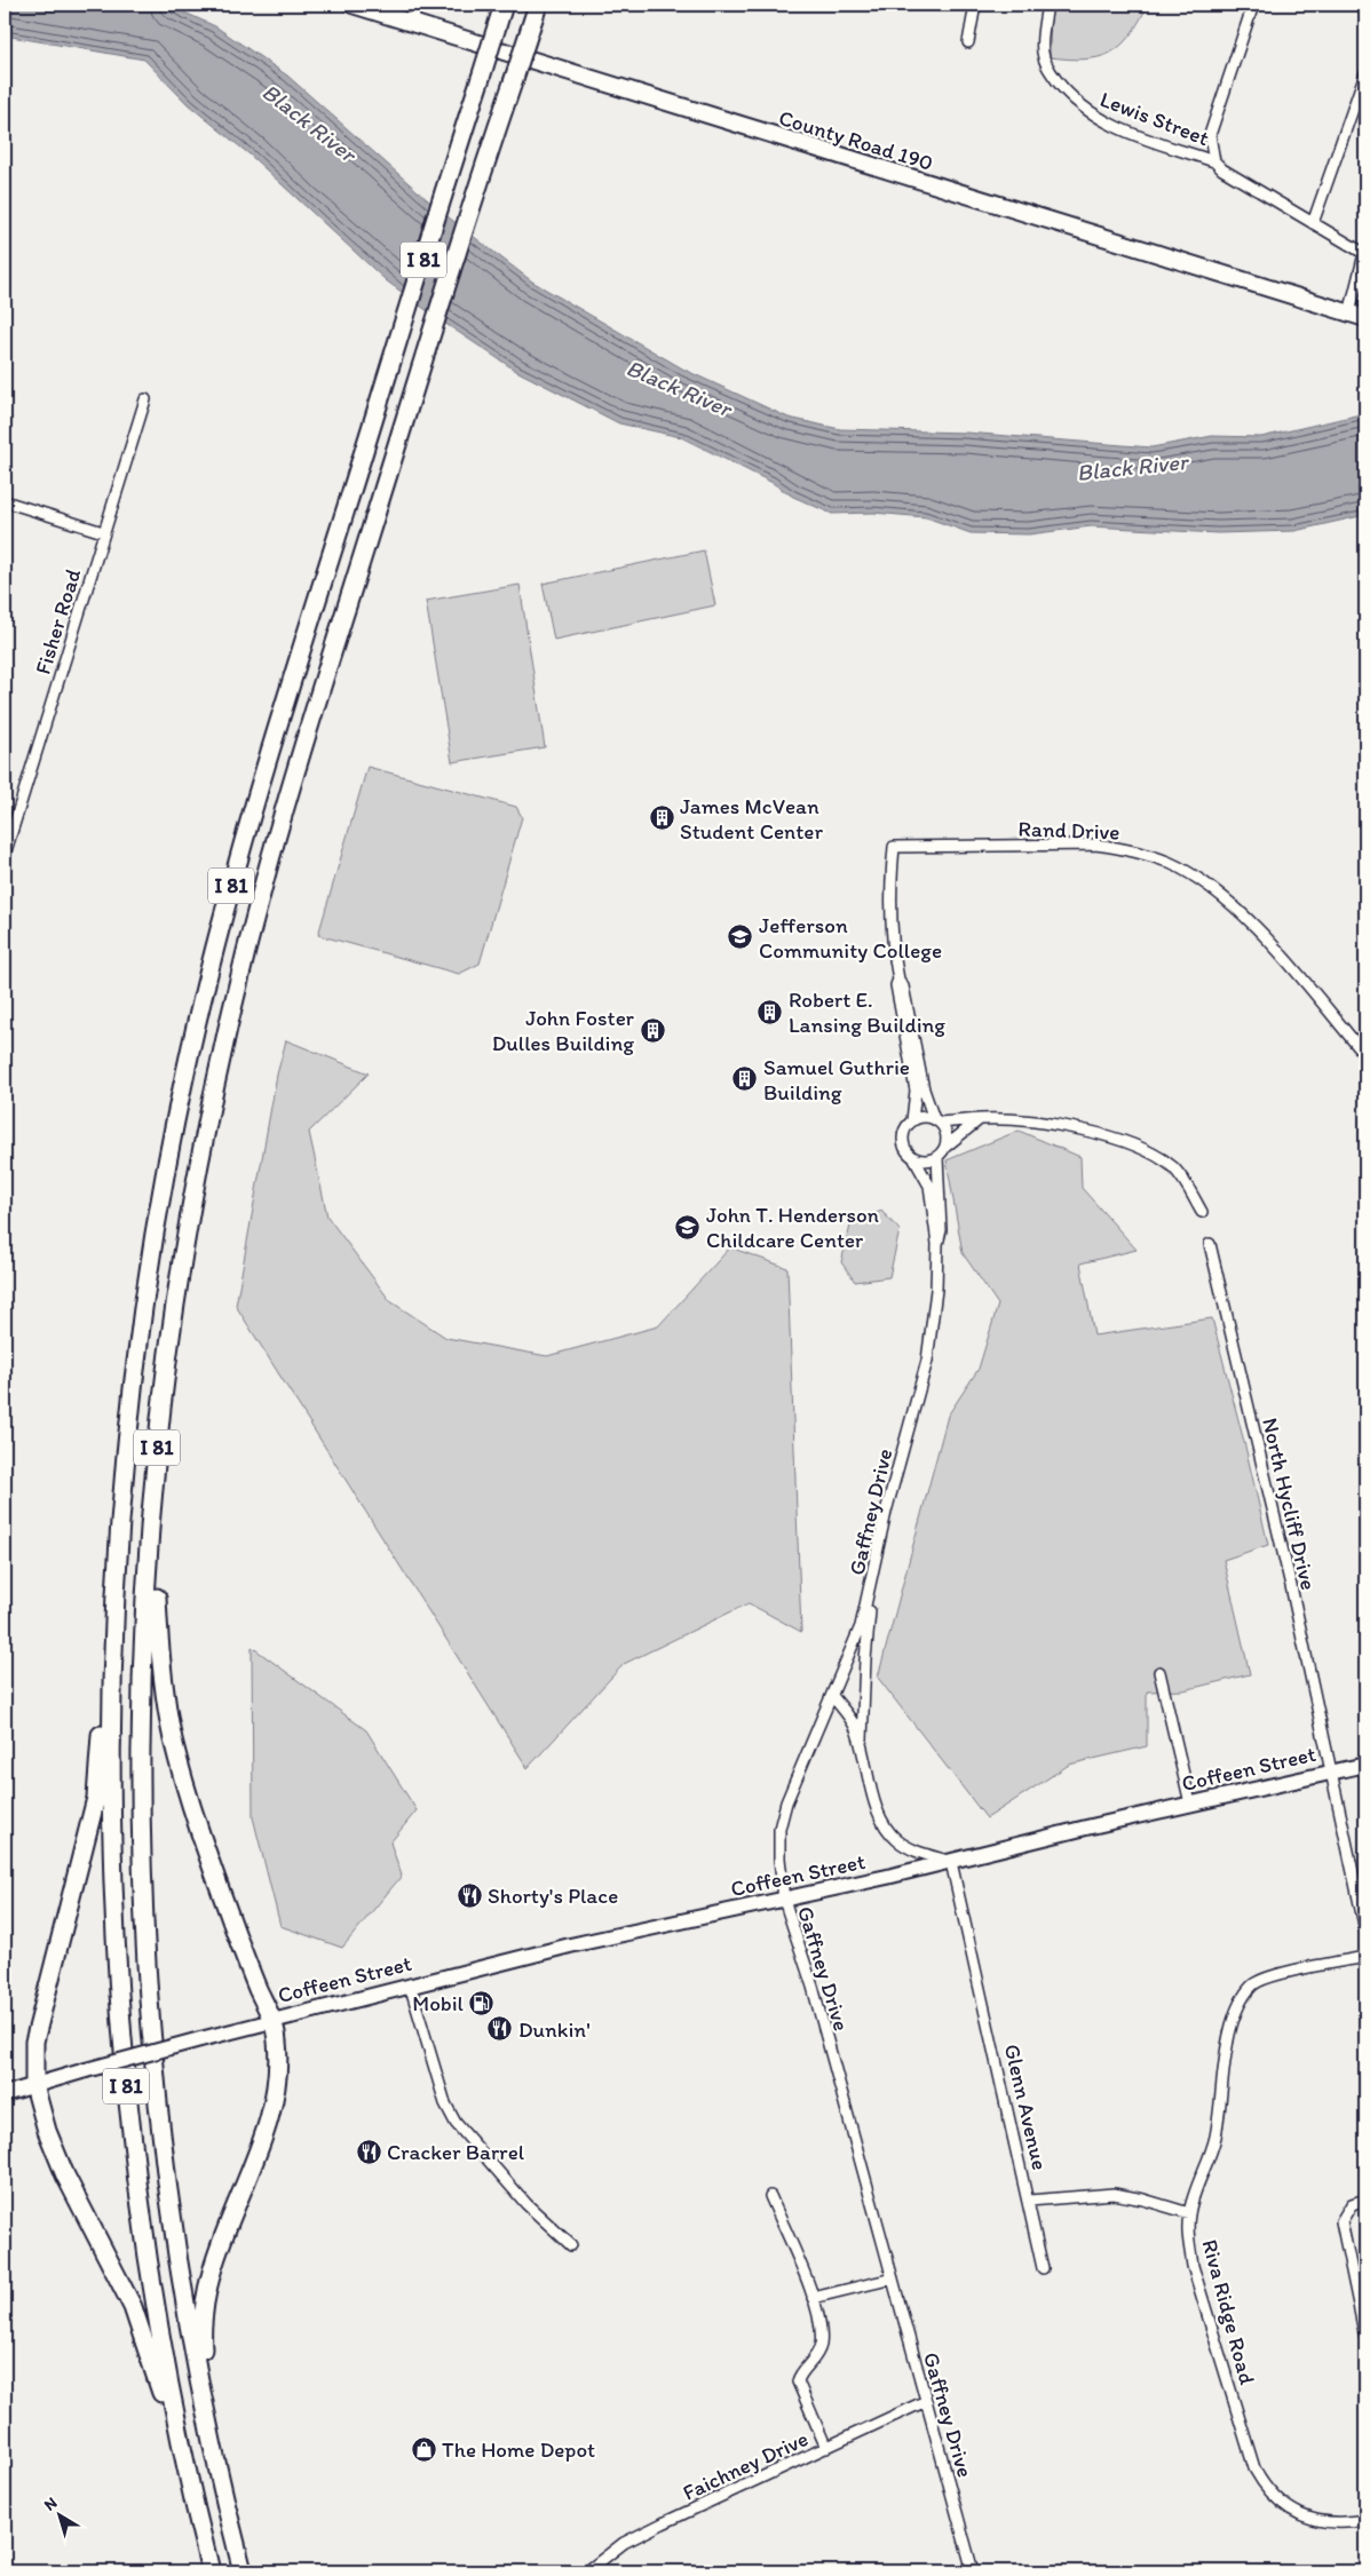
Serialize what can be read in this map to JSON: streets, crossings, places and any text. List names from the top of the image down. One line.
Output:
{"streets":{"highway":["I 81"],"main road":["County Road 190","Coffeen Street"],"street":["Lewis Street","Fisher Road","Rand Drive","North Hycliff Drive","Gaffney Drive","Glenn Avenue","Riva Ridge Road","Faichney Drive"]},"crossings":[["North Hycliff Drive","Coffeen Street"],["Gaffney Drive","Coffeen Street"],["Gaffney Drive","Faichney Drive"],["Coffeen Street","Glenn Avenue"],["Glenn Avenue","Riva Ridge Road"]],"water":["Black River"],"places":{"building":["James McVean Student Center","Robert E. Lansing Building","John Foster Dulles Building","Samuel Guthrie Building"],"school or university":["Jefferson Community College","John T. Henderson Childcare Center"],"restaurant":["Shorty's Place","Dunkin'","Cracker Barrel"],"fuel station":["Mobil"],"shop":["The Home Depot"]},"north":"top left"}
